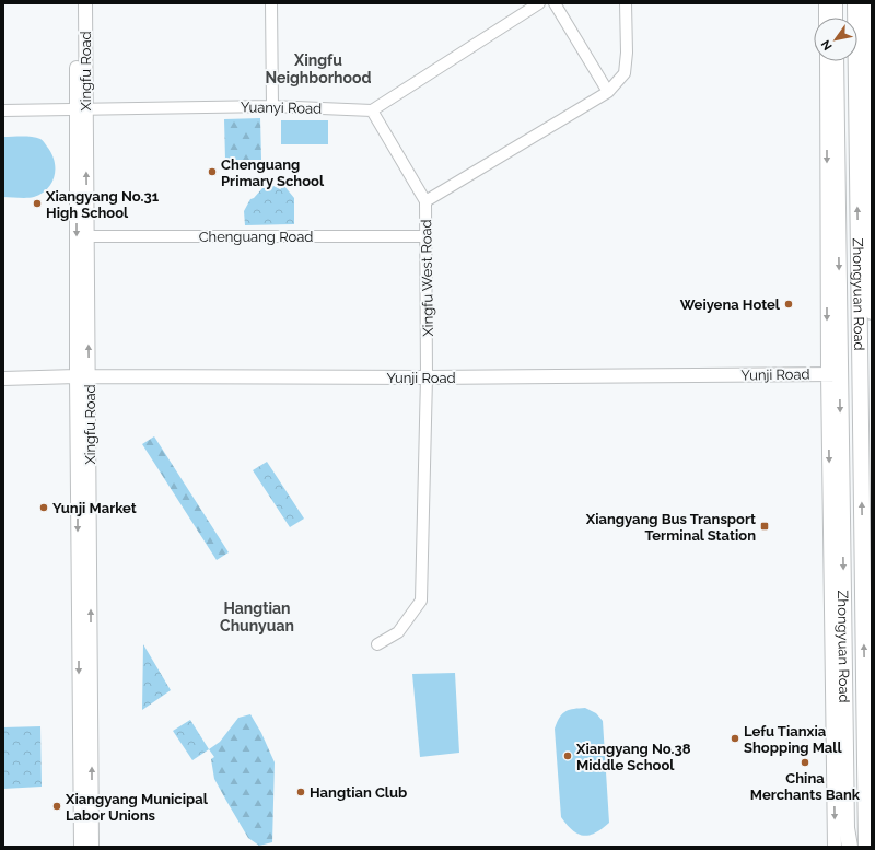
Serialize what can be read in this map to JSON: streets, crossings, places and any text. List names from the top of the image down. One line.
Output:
{"streets":{"main road":["Zhongyuan Road"],"street":["Xingfu Road","Yuanyi Road","Chenguang Road","Xingfu West Road","Yunji Road"]},"crossings":[["Xingfu Road","Yuanyi Road"],["Xingfu Road","Chenguang Road"],["Xingfu Road","Yunji Road"],["Chenguang Road","Xingfu West Road"],["Xingfu West Road","Yunji Road"],["Zhongyuan Road","Yunji Road"]],"districts":["Xingfu Neighborhood","Hangtian Chunyuan"],"places":{"other":["Chenguang Primary School","Xiangyang No.31 High School","Weiyena Hotel","Yunji Market","Lefu Tianxia Shopping Mall","Xiangyang No.38 Middle School","China Merchants Bank","Hangtian Club","Xiangyang Municipal Labor Unions"],"transit":["Xiangyang Bus Transport Terminal Station"]},"north":"bottom left"}
